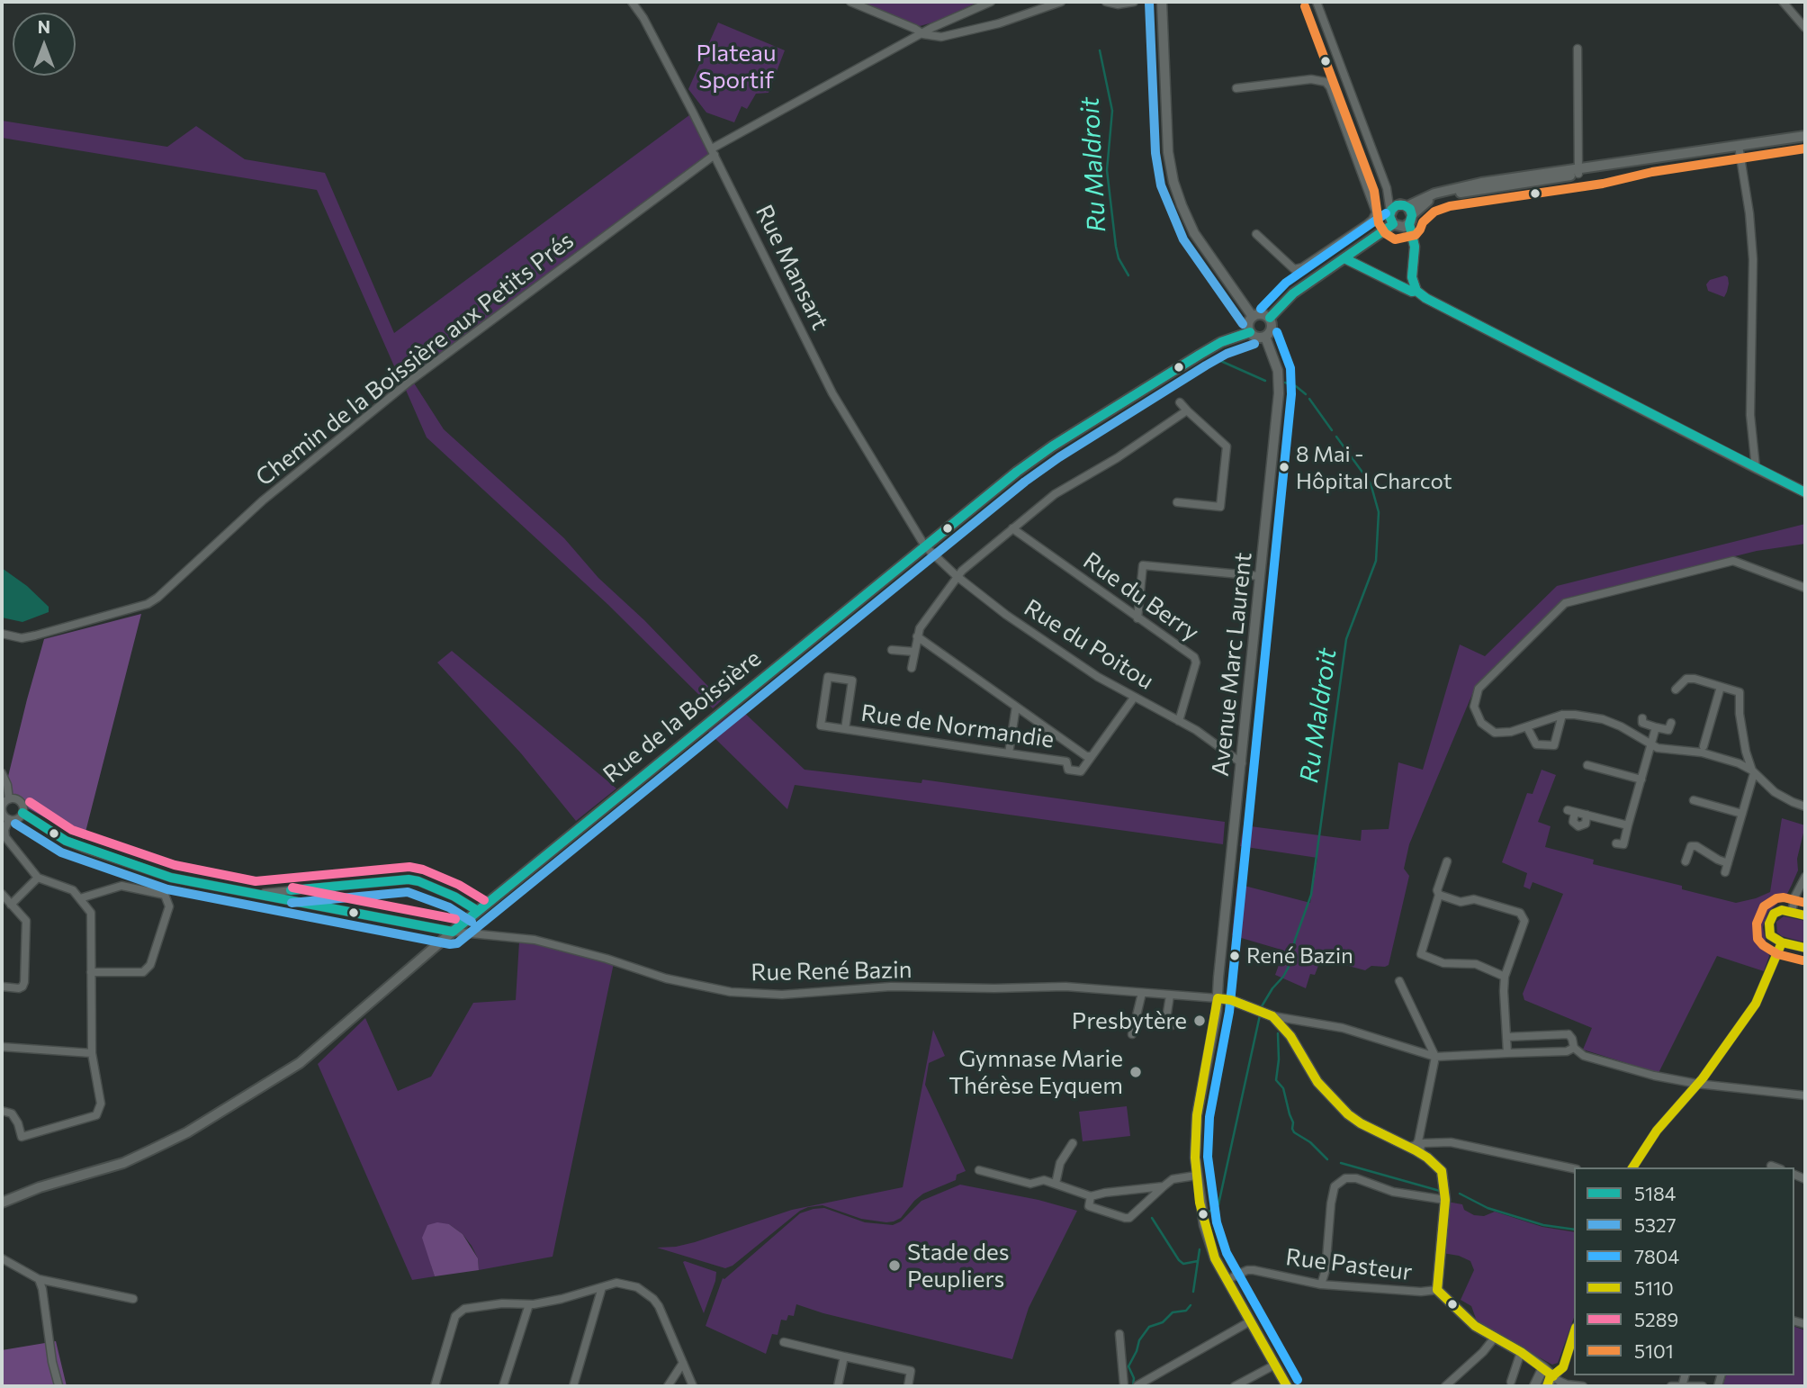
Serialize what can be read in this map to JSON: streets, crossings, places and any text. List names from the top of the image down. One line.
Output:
{"streets":{"main road":["Rue de la Boissière"],"street":["Rue Mansart","Chemin de la Boissière aux Petits Prés","Rue du Berry","Rue du Poitou","Avenue Marc Laurent","Rue de Normandie","Rue René Bazin","Rue Pasteur"]},"crossings":[["Rue Mansart","Chemin de la Boissière aux Petits Prés"],["Rue Mansart","Rue du Poitou"],["Rue Mansart","Rue de la Boissière"],["Rue du Berry","Rue du Poitou"],["Rue du Poitou","Avenue Marc Laurent"],["Rue du Poitou","Rue de la Boissière"],["Rue du Poitou","Rue de Normandie"],["Avenue Marc Laurent","Rue de la Boissière"],["Avenue Marc Laurent","Rue René Bazin"],["Avenue Marc Laurent","Rue Pasteur"],["Rue de la Boissière","Rue René Bazin"]],"water":["Ru Maldroit"],"parks":["Plateau Sportif"],"places":["8 Mai - Hôpital Charcot","René Bazin","Presbytère","Gymnase Marie Thérèse Eyquem","Stade des Peupliers"],"lines":["transit line 5327","transit line 5101","transit line 5184","transit line 7804","transit line 5289","transit line 5110"],"legend":["5184","5327","7804","5110","5289","5101"],"north":"top"}
